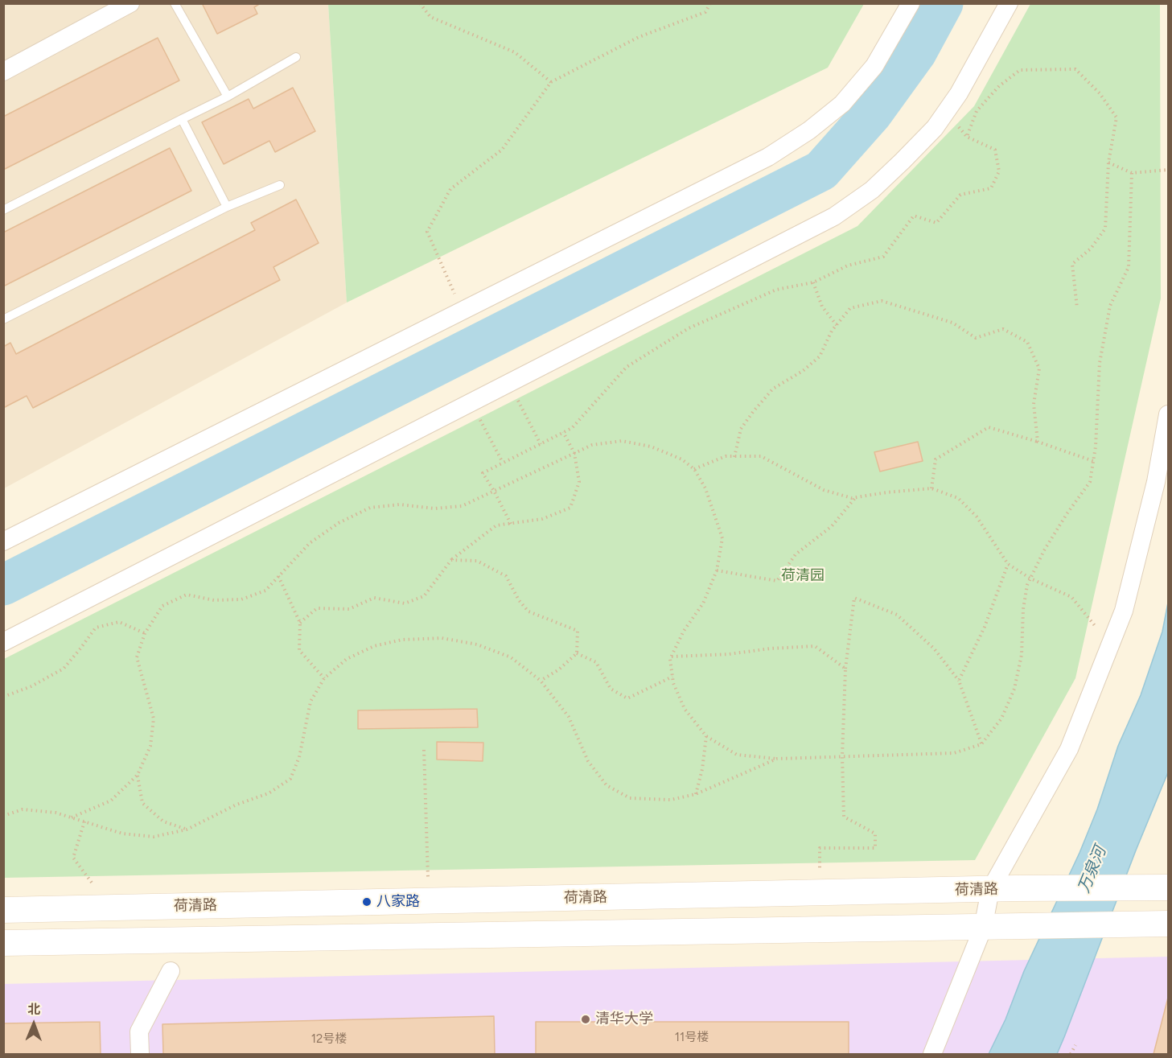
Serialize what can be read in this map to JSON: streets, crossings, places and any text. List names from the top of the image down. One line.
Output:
{"streets":{"main road":["荷清路"]},"water":["万泉河"],"parks":["荷清园"],"places":["八家路","清华大学"],"house_numbers":["11号楼","12号楼"],"north":"top"}
